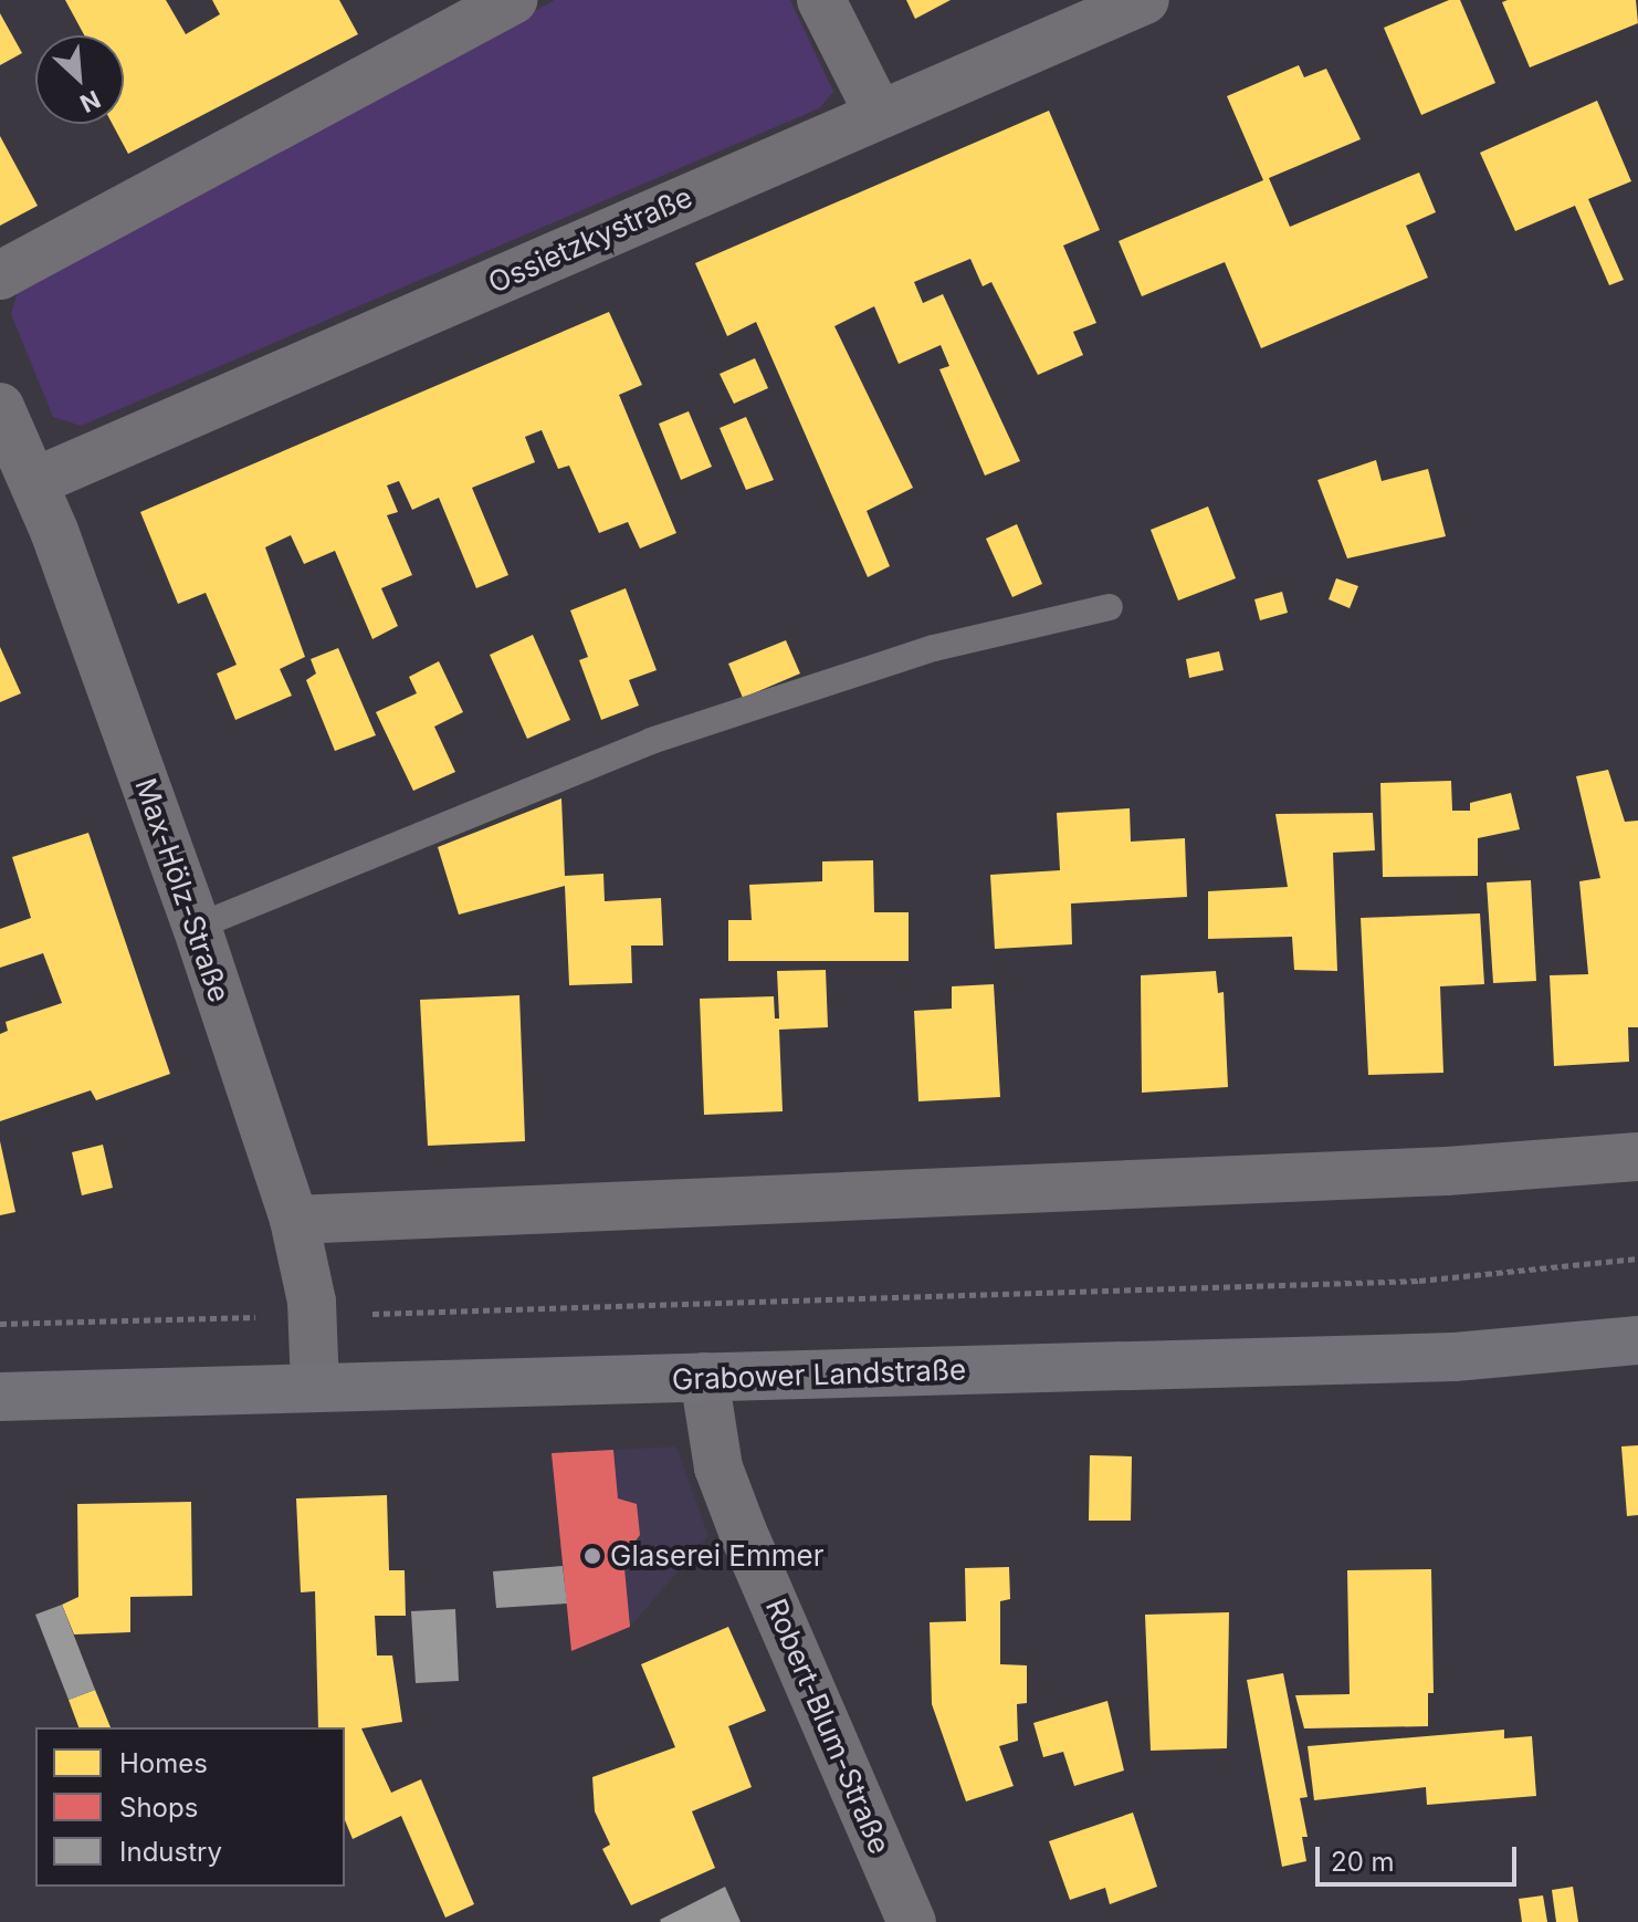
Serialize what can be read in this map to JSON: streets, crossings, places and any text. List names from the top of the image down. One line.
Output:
{"streets":{"main road":["Grabower Landstraße"],"street":["Ossietzkystraße","Max-Hölz-Straße","Robert-Blum-Straße"]},"crossings":[["Ossietzkystraße","Max-Hölz-Straße"],["Max-Hölz-Straße","Grabower Landstraße"],["Grabower Landstraße","Robert-Blum-Straße"]],"places":["Glaserei Emmer"],"legend":["Homes","Shops","Industry"],"scale_bar":"20 m","north":"bottom right"}
